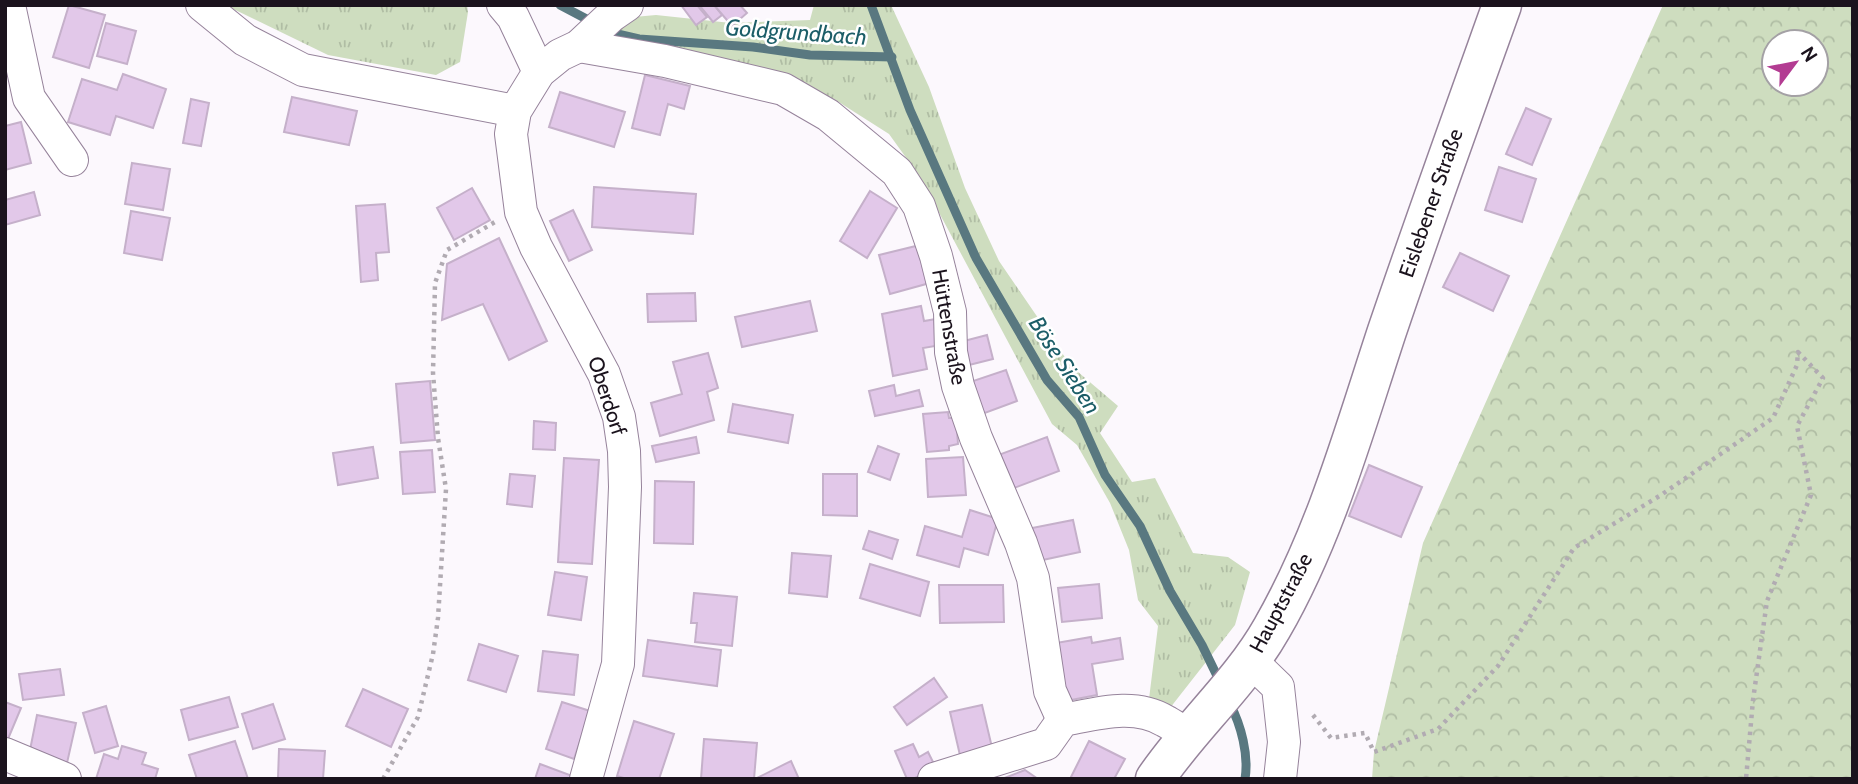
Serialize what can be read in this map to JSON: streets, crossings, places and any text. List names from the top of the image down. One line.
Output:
{"streets":{"main road":["Eislebener Straße","Hauptstraße"],"street":["Hüttenstraße","Oberdorf"]},"crossings":[["Eislebener Straße","Hauptstraße"],["Hüttenstraße","Oberdorf"]],"water":["Goldgrundbach","Böse Sieben"],"north":"top right"}
